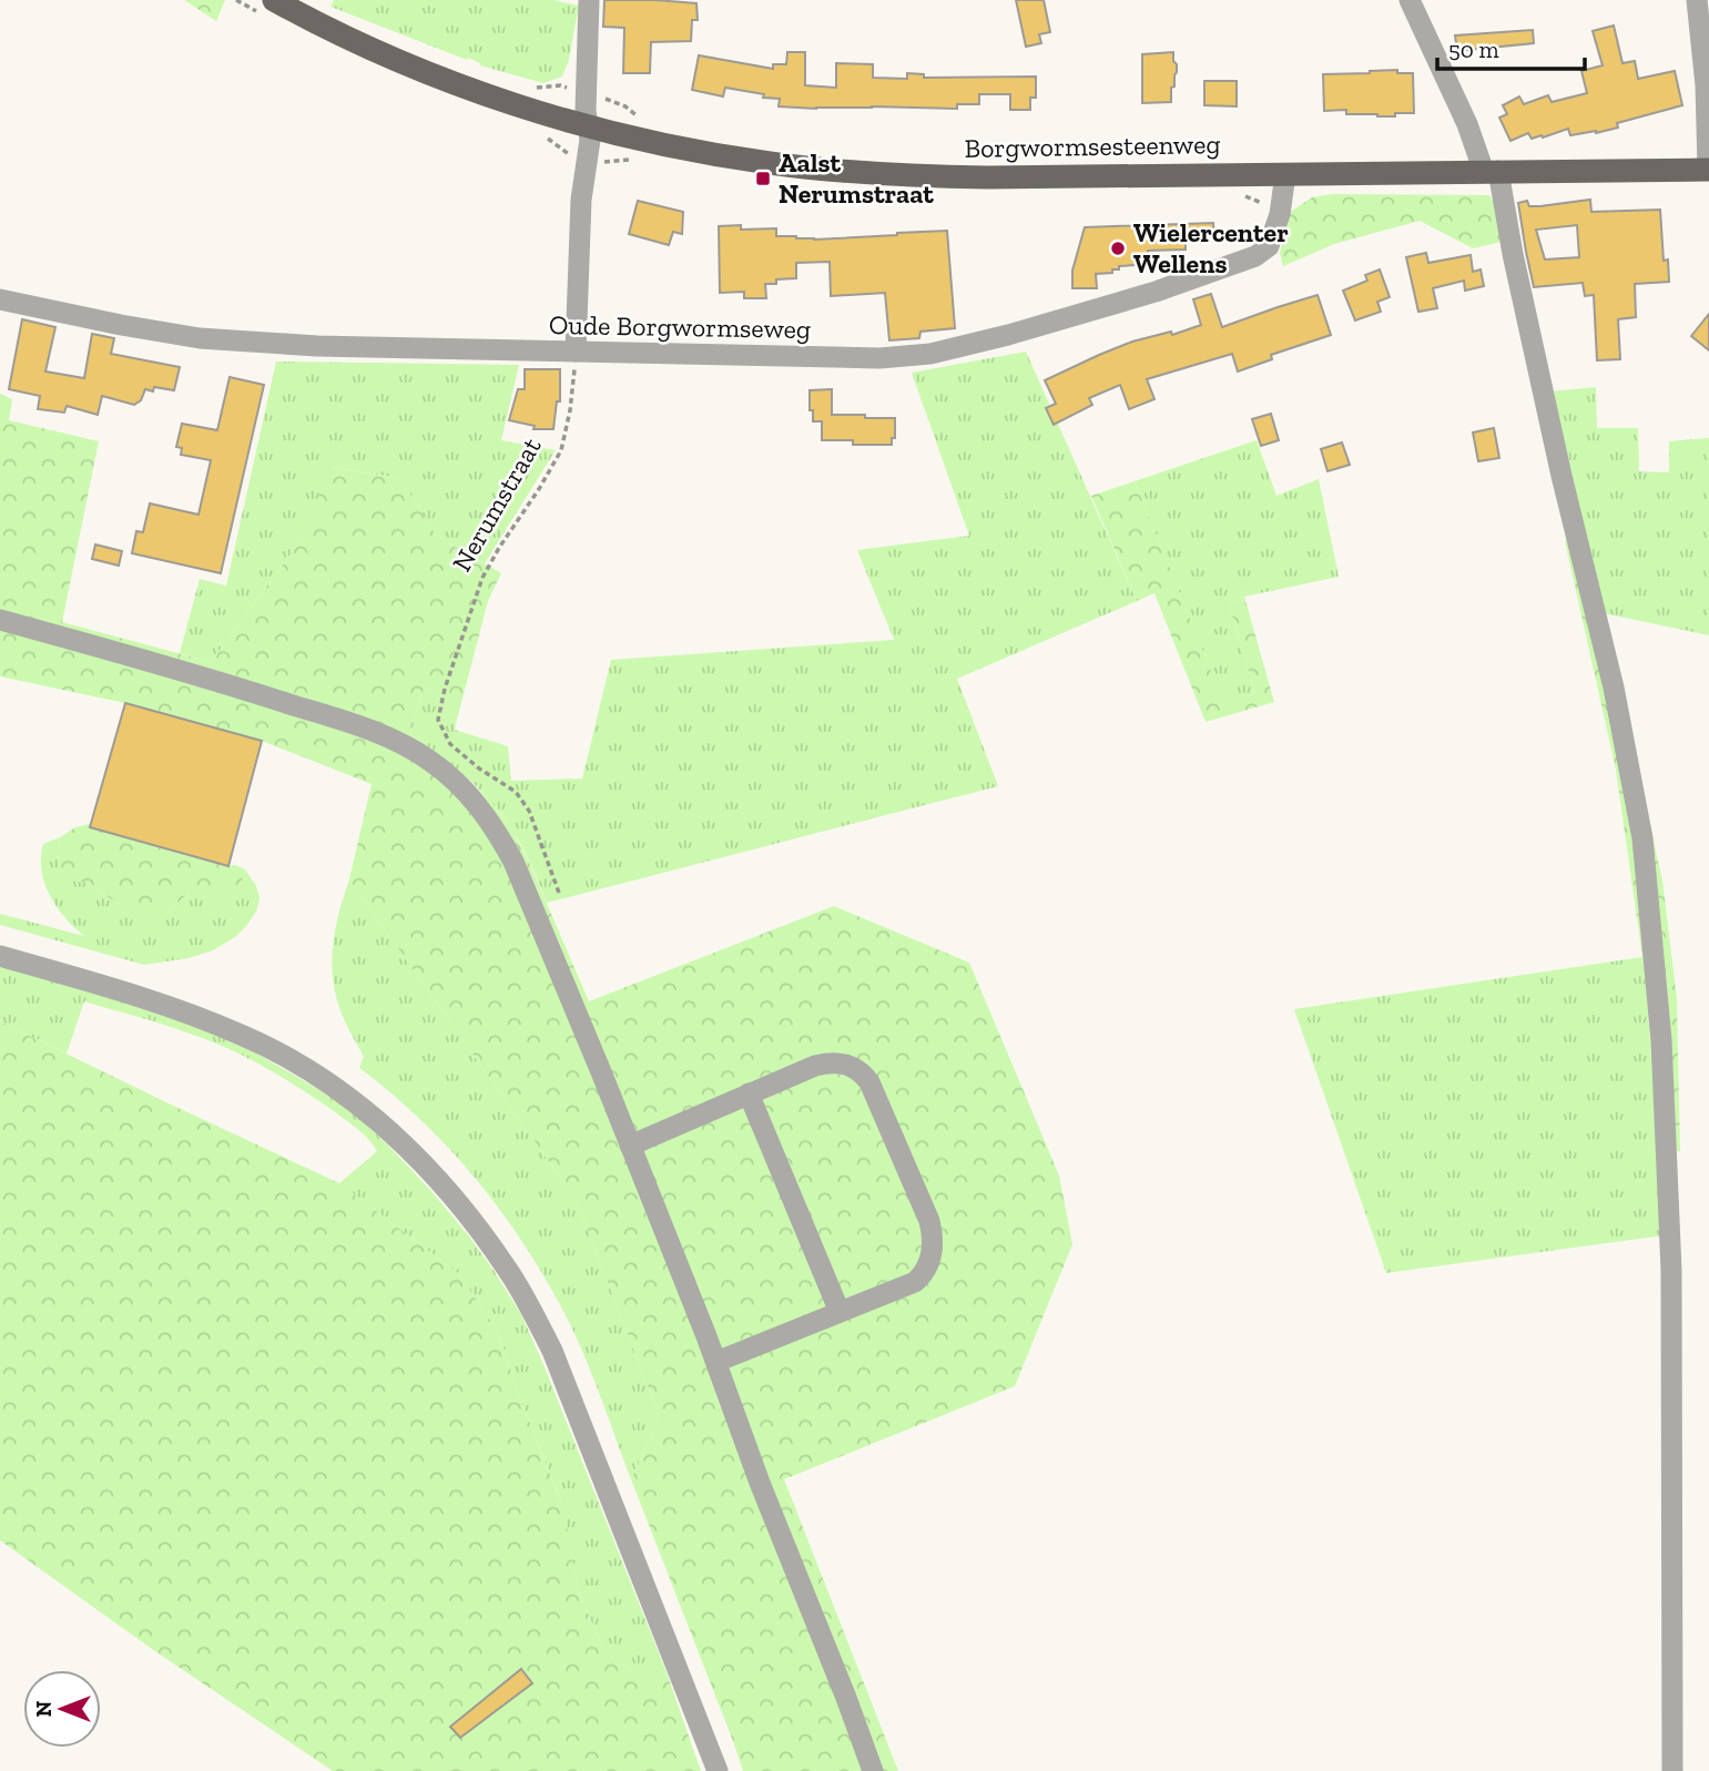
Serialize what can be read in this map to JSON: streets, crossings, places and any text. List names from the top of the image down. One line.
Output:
{"streets":{"main road":["Borgwormsesteenweg"],"street":["Oude Borgwormseweg"],"path":["Nerumstraat"]},"crossings":[["Borgwormsesteenweg","Oude Borgwormseweg"],["Oude Borgwormseweg","Nerumstraat"]],"places":{"transit":["Aalst Nerumstraat"],"other":["Wielercenter Wellens"]},"scale_bar":"50 m","north":"left"}
